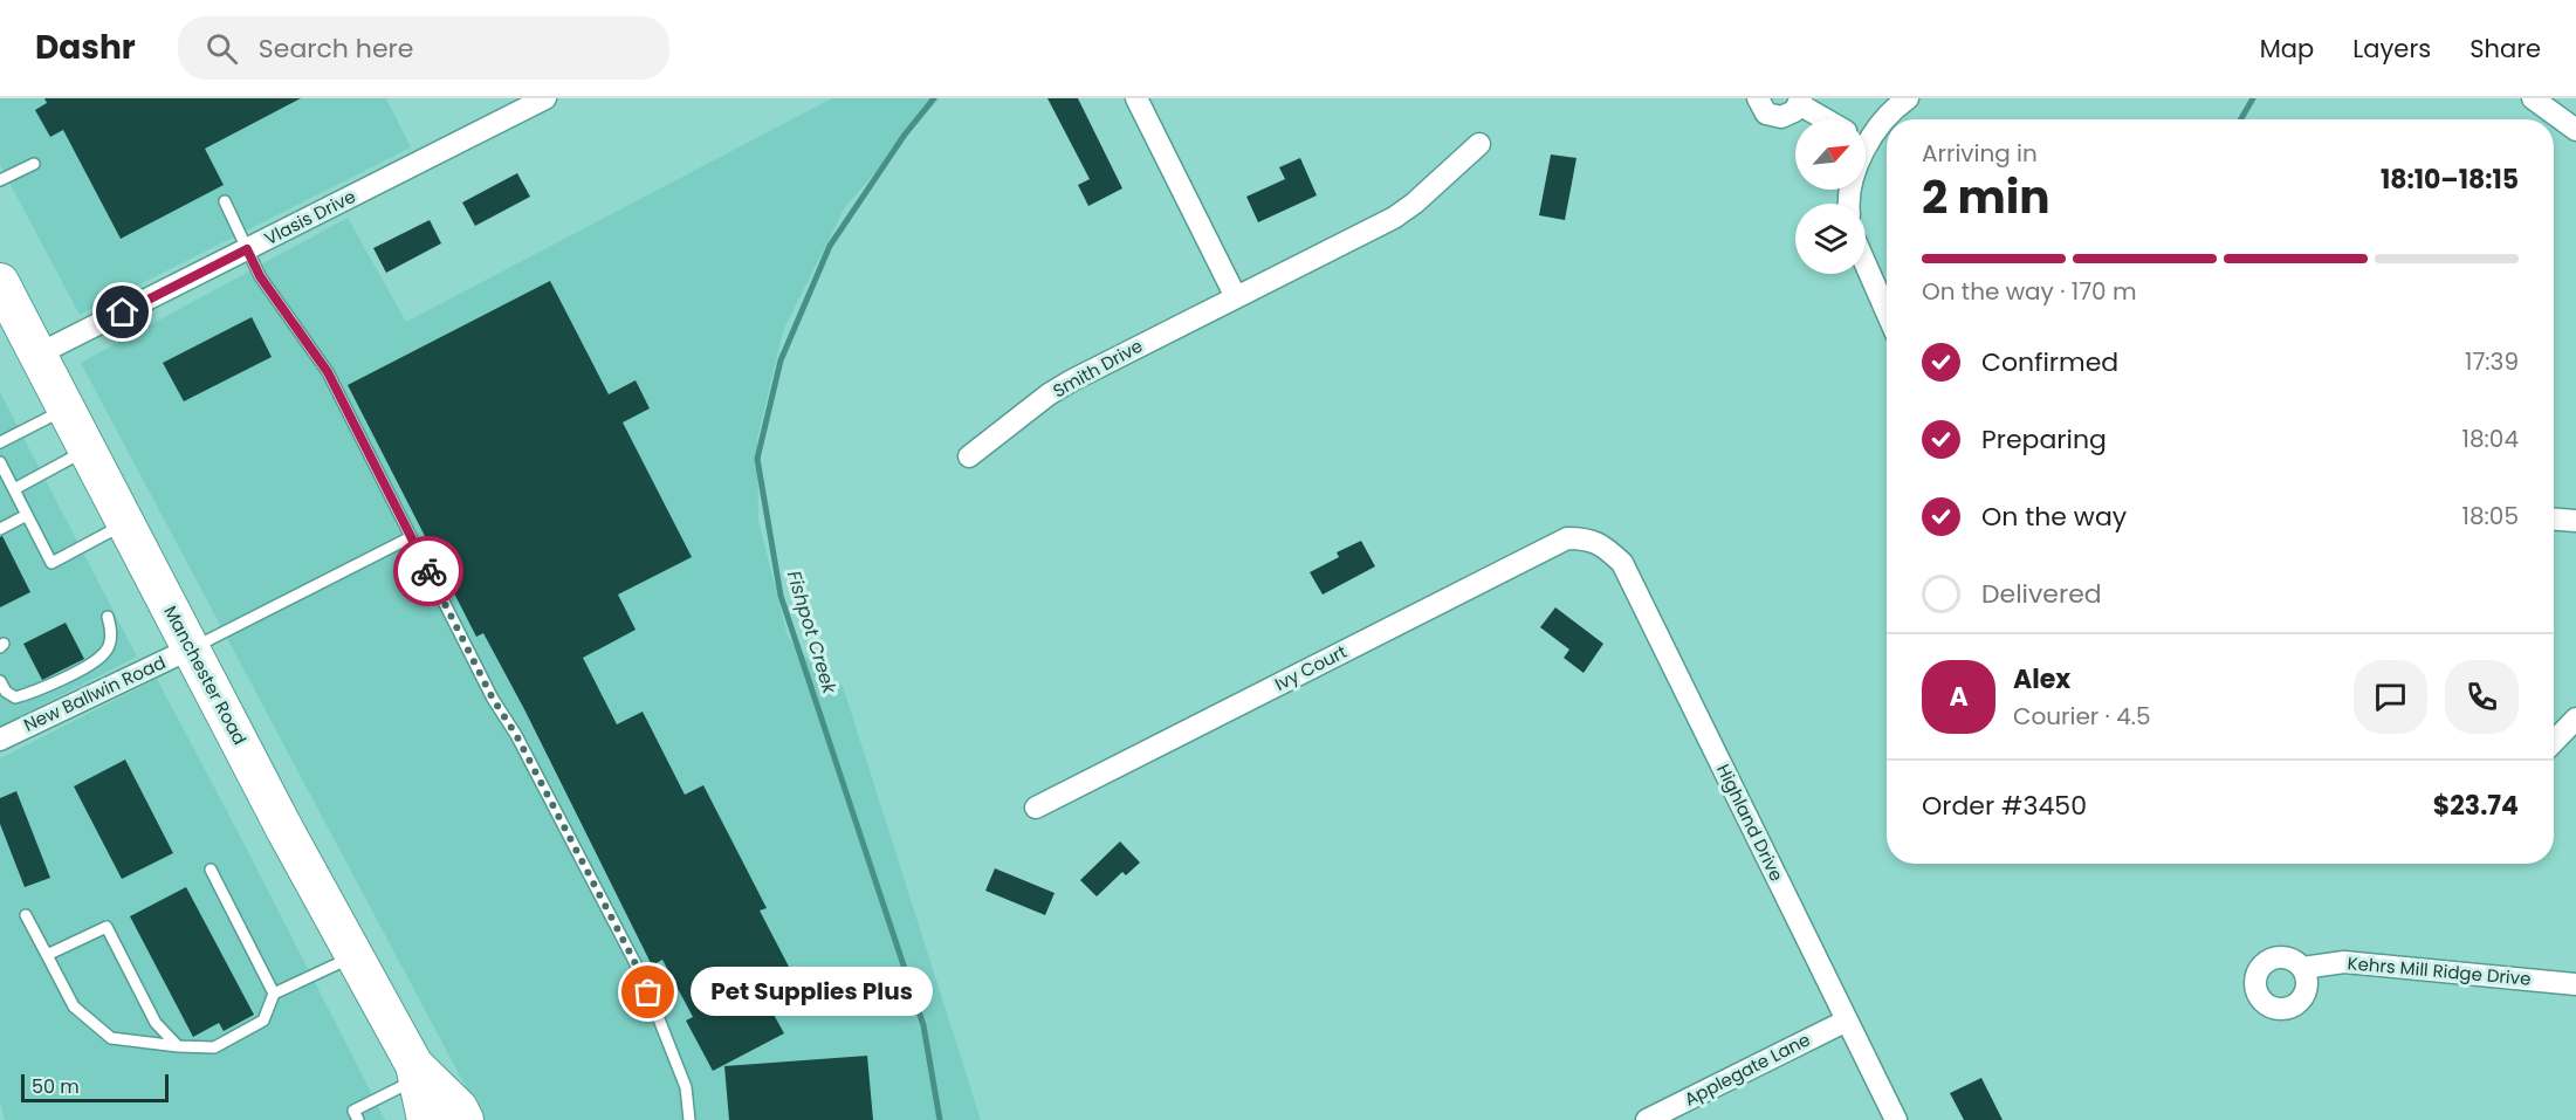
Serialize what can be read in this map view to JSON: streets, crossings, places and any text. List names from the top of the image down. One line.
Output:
{"streets":{"highway":["Manchester Road"],"street":["Vlasis Drive","Smith Drive","Ivy Court","New Ballwin Road","Highland Drive","Kehrs Mill Ridge Drive","Applegate Lane"]},"crossings":[["Vlasis Drive","Manchester Road"],["Ivy Court","Highland Drive"],["Manchester Road","New Ballwin Road"],["Highland Drive","Applegate Lane"]],"water":["Fishpot Creek"],"places":["Pet Supplies Plus"],"scale_bar":"50 m","north":"top right","page":{"header":"Dashr","search":"Search here","nav":["Map","Layers","Share"],"heading":["2 min","Arriving in","18:10–18:15"],"panel":["Alex","Courier · 4.5","Order #3450","$23.74"],"bar":"On the way · 170 m","list":[["Confirmed","17:39"],["Preparing","18:04"],["On the way","18:05"],"Delivered"],"round":"A","bubble":"Pet Supplies Plus","scale":"50 m"}}
